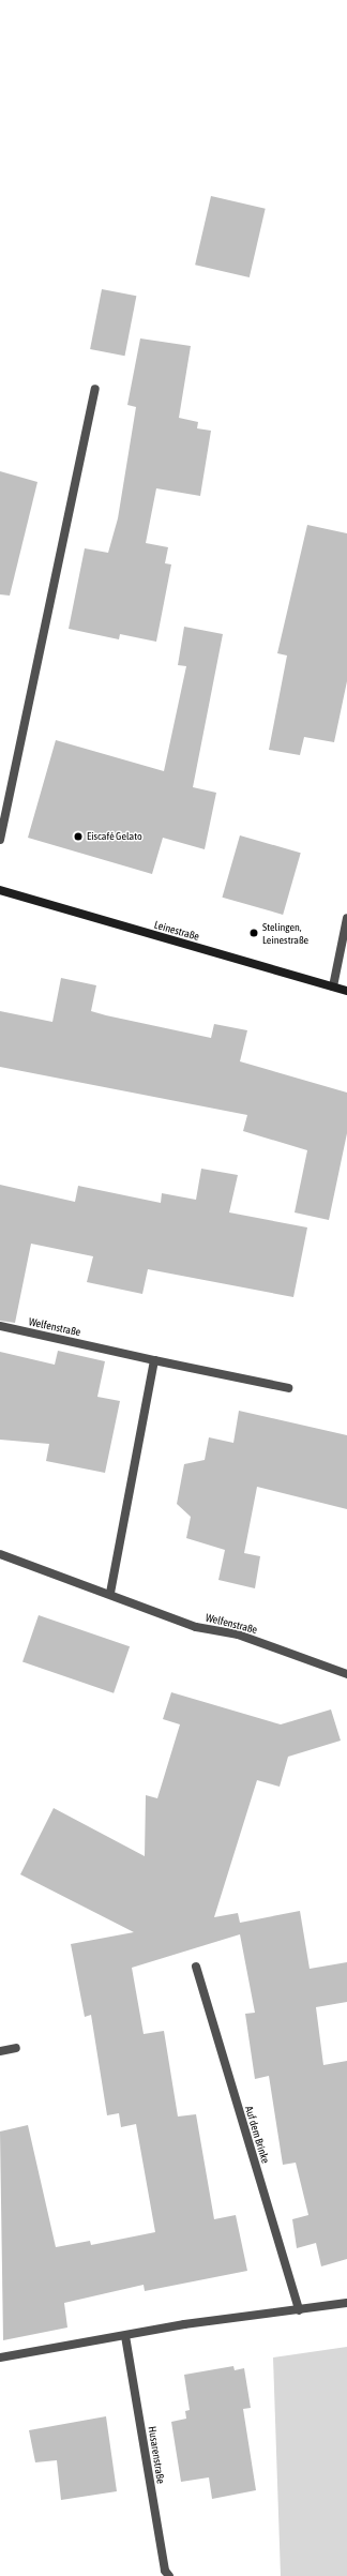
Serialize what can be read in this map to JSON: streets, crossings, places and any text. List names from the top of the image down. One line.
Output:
{"streets":{"street":["Leinestraße","Welfenstraße","Auf dem Brinke","Husarenstraße"]},"places":["Eiscafé Gelato","Stelingen, Leinestraße"]}
